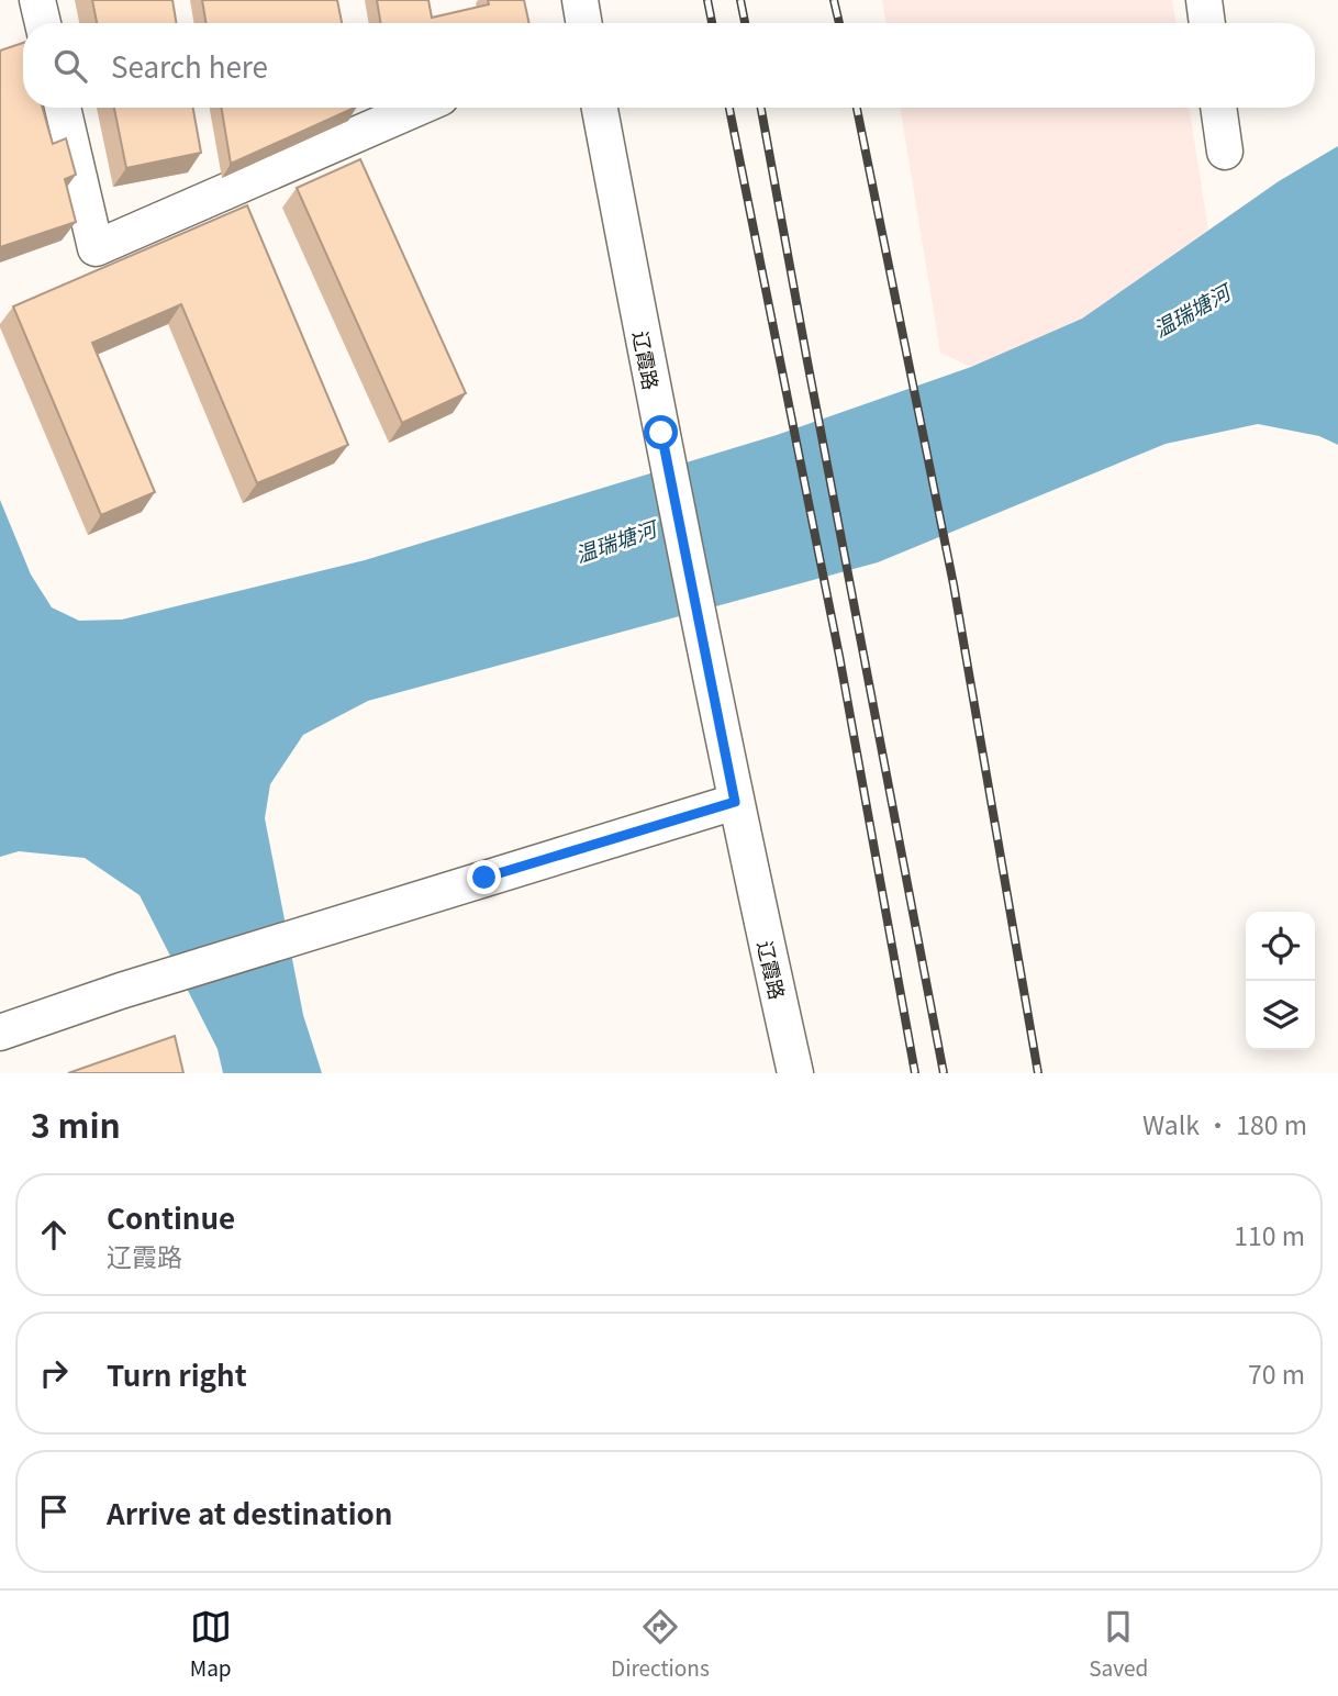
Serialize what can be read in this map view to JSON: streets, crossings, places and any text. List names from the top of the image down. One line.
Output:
{"streets":{"street":["辽霞路"]},"water":["温瑞塘河"],"page":{"search":"Search here","heading":["3 min","Walk · 180 m"],"list":[["Continue","辽霞路","110 m"],["Turn right","70 m"],"Arrive at destination"],"nav":["Map","Directions","Saved"]}}
